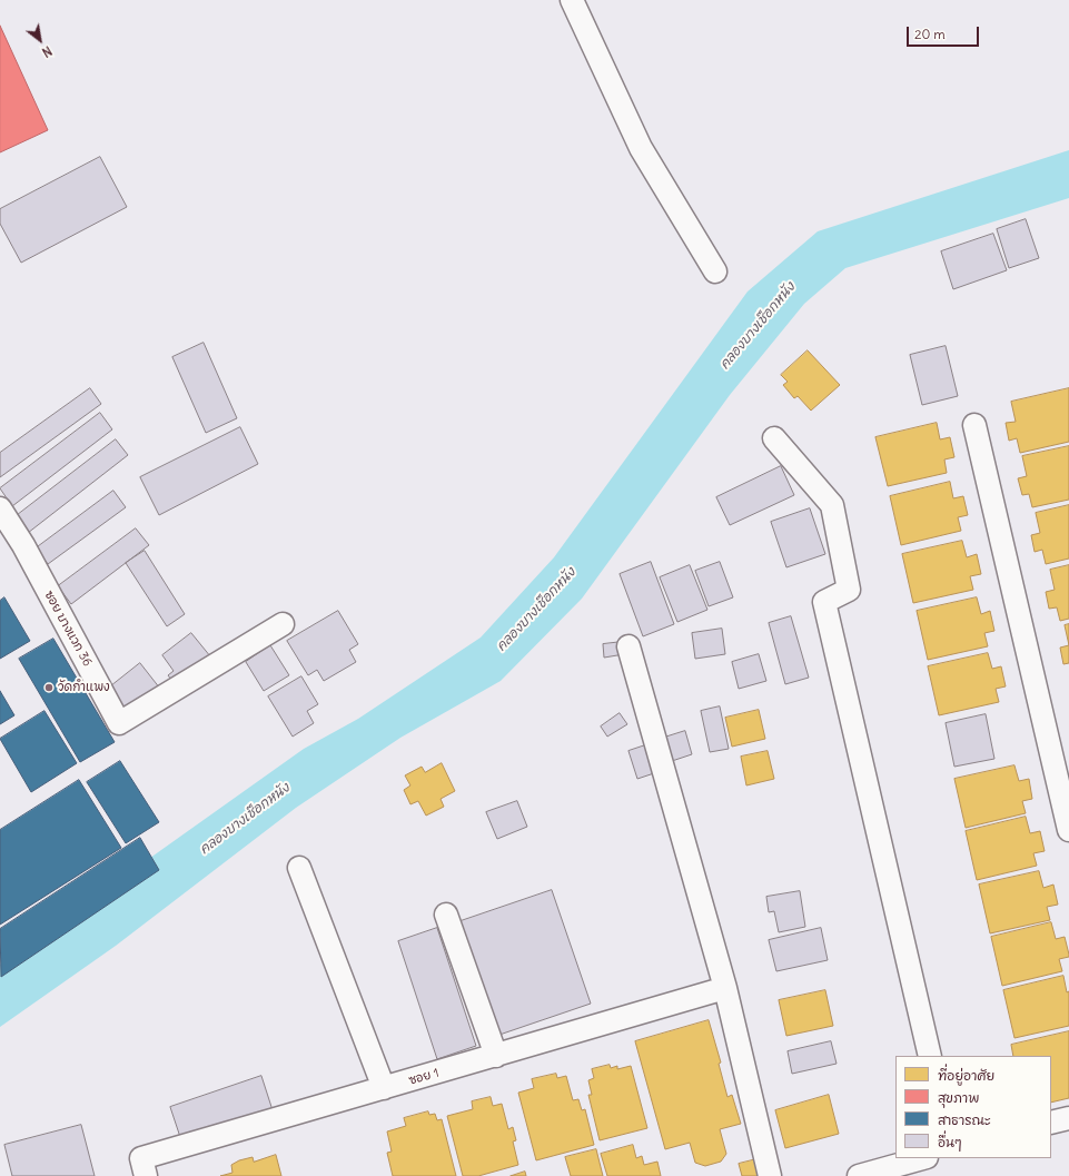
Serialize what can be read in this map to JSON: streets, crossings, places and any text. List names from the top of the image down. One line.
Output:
{"streets":{"street":["ซอย บางแวก 36","ซอย 1"]},"water":["คลองบางเชือกหนัง"],"places":["วัดกำแพง"],"legend":["ที่อยู่อาศัย","สุขภาพ","สาธารณะ","อื่นๆ"],"scale_bar":"20 m","north":"bottom right"}
